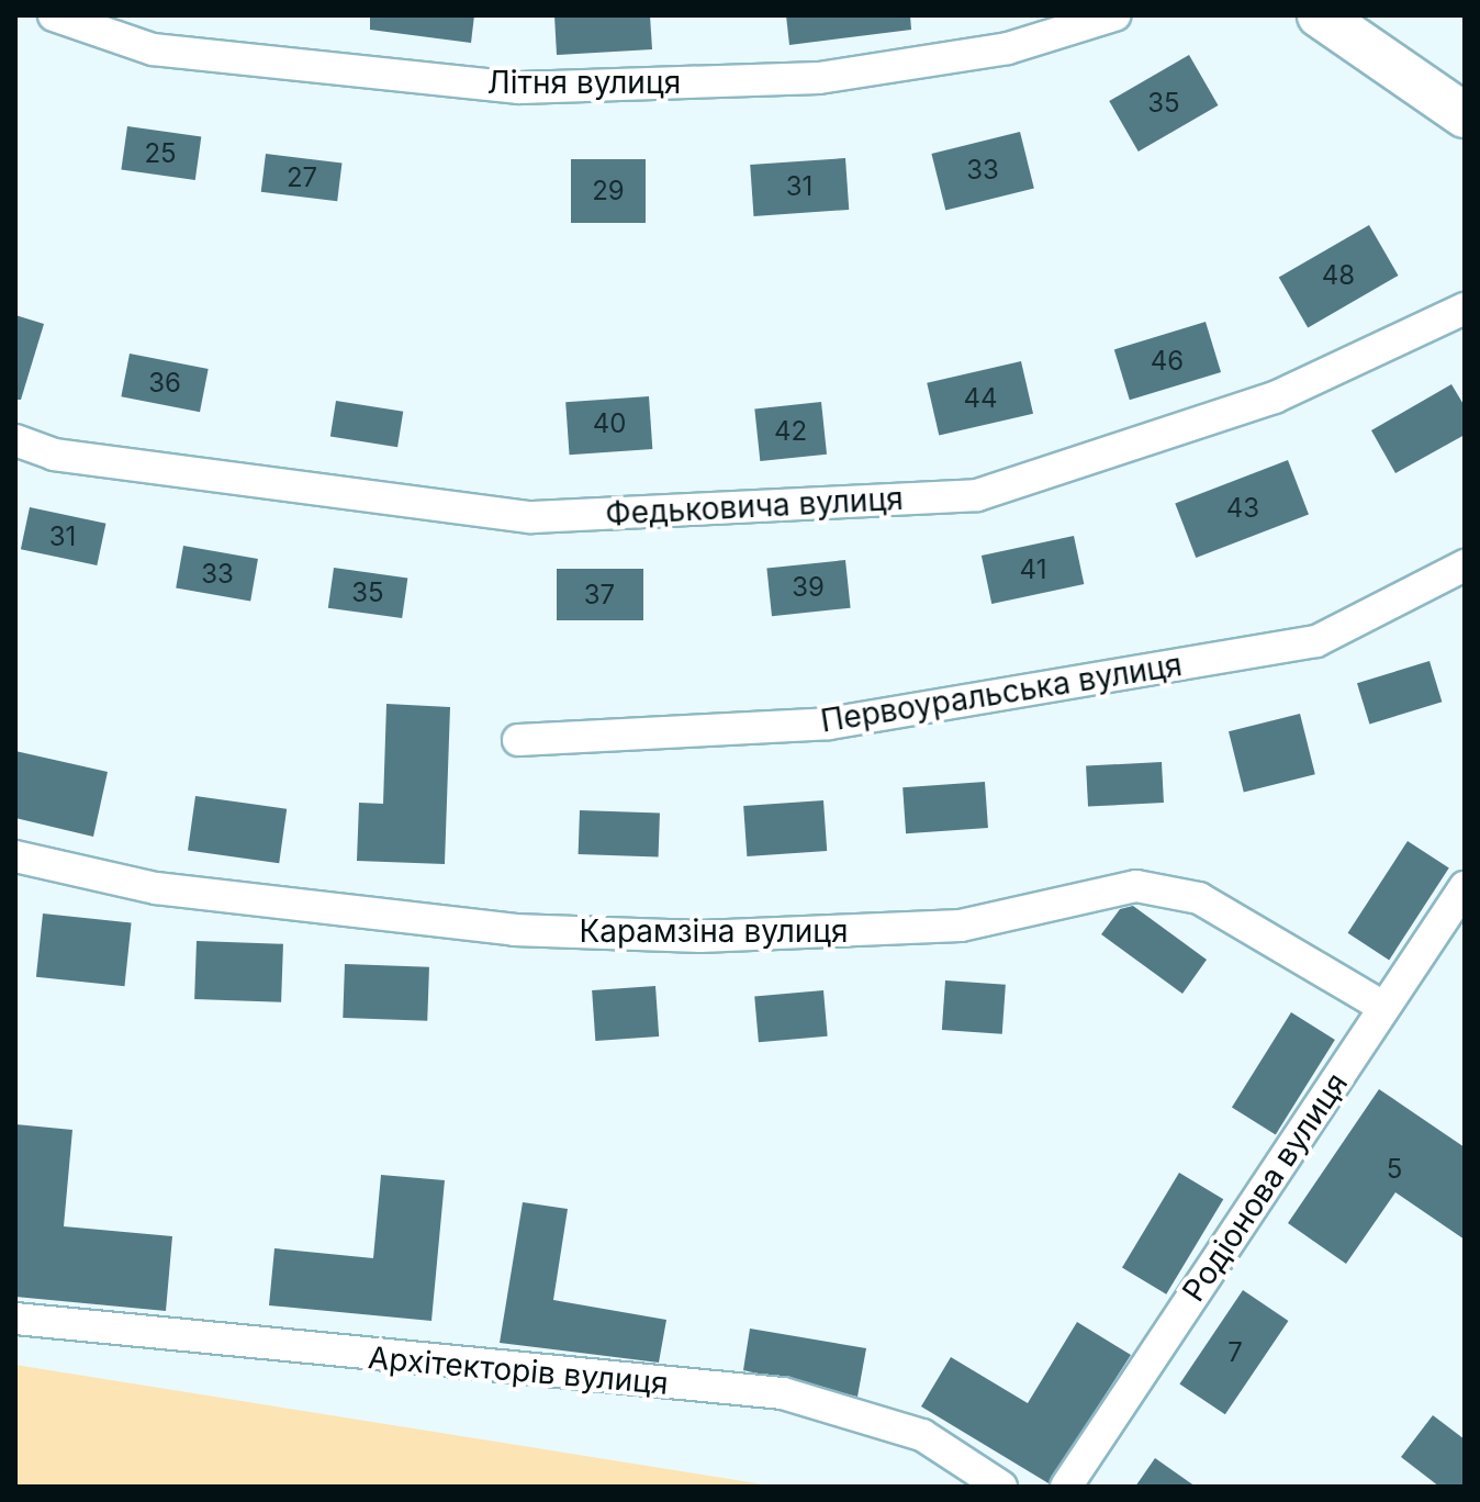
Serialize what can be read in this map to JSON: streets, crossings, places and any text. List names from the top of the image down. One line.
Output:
{"streets":{"street":["Літня вулиця","Федьковича вулиця","Первоуральська вулиця","Карамзіна вулиця","Родіонова вулиця","Архітекторів вулиця"]},"crossings":[["Карамзіна вулиця","Родіонова вулиця"]],"house_numbers":["35","25","33","27","31","29","48","46","36","44","40","42","43","31","41","33","39","35","37","5","7"]}
